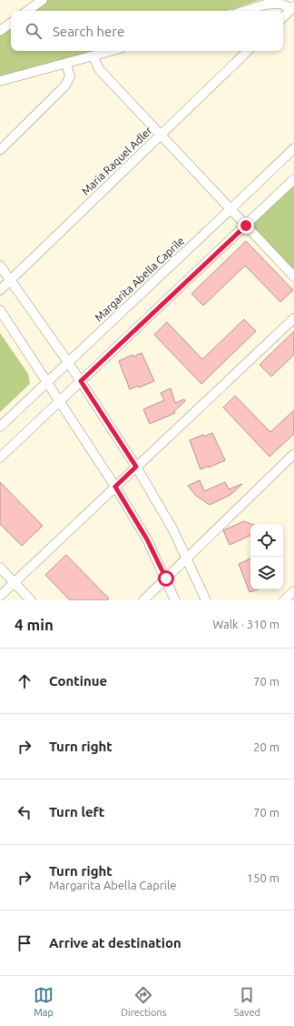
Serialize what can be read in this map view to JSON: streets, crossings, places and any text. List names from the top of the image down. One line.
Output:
{"streets":{"street":["Maria Raquel Adler","Margarita Abella Caprile"]},"page":{"search":"Search here","heading":["4 min","Walk · 310 m"],"list":[["Continue","70 m"],["Turn right","20 m"],["Turn left","70 m"],["Turn right","Margarita Abella Caprile","150 m"],"Arrive at destination"],"nav":["Map","Directions","Saved"]}}
